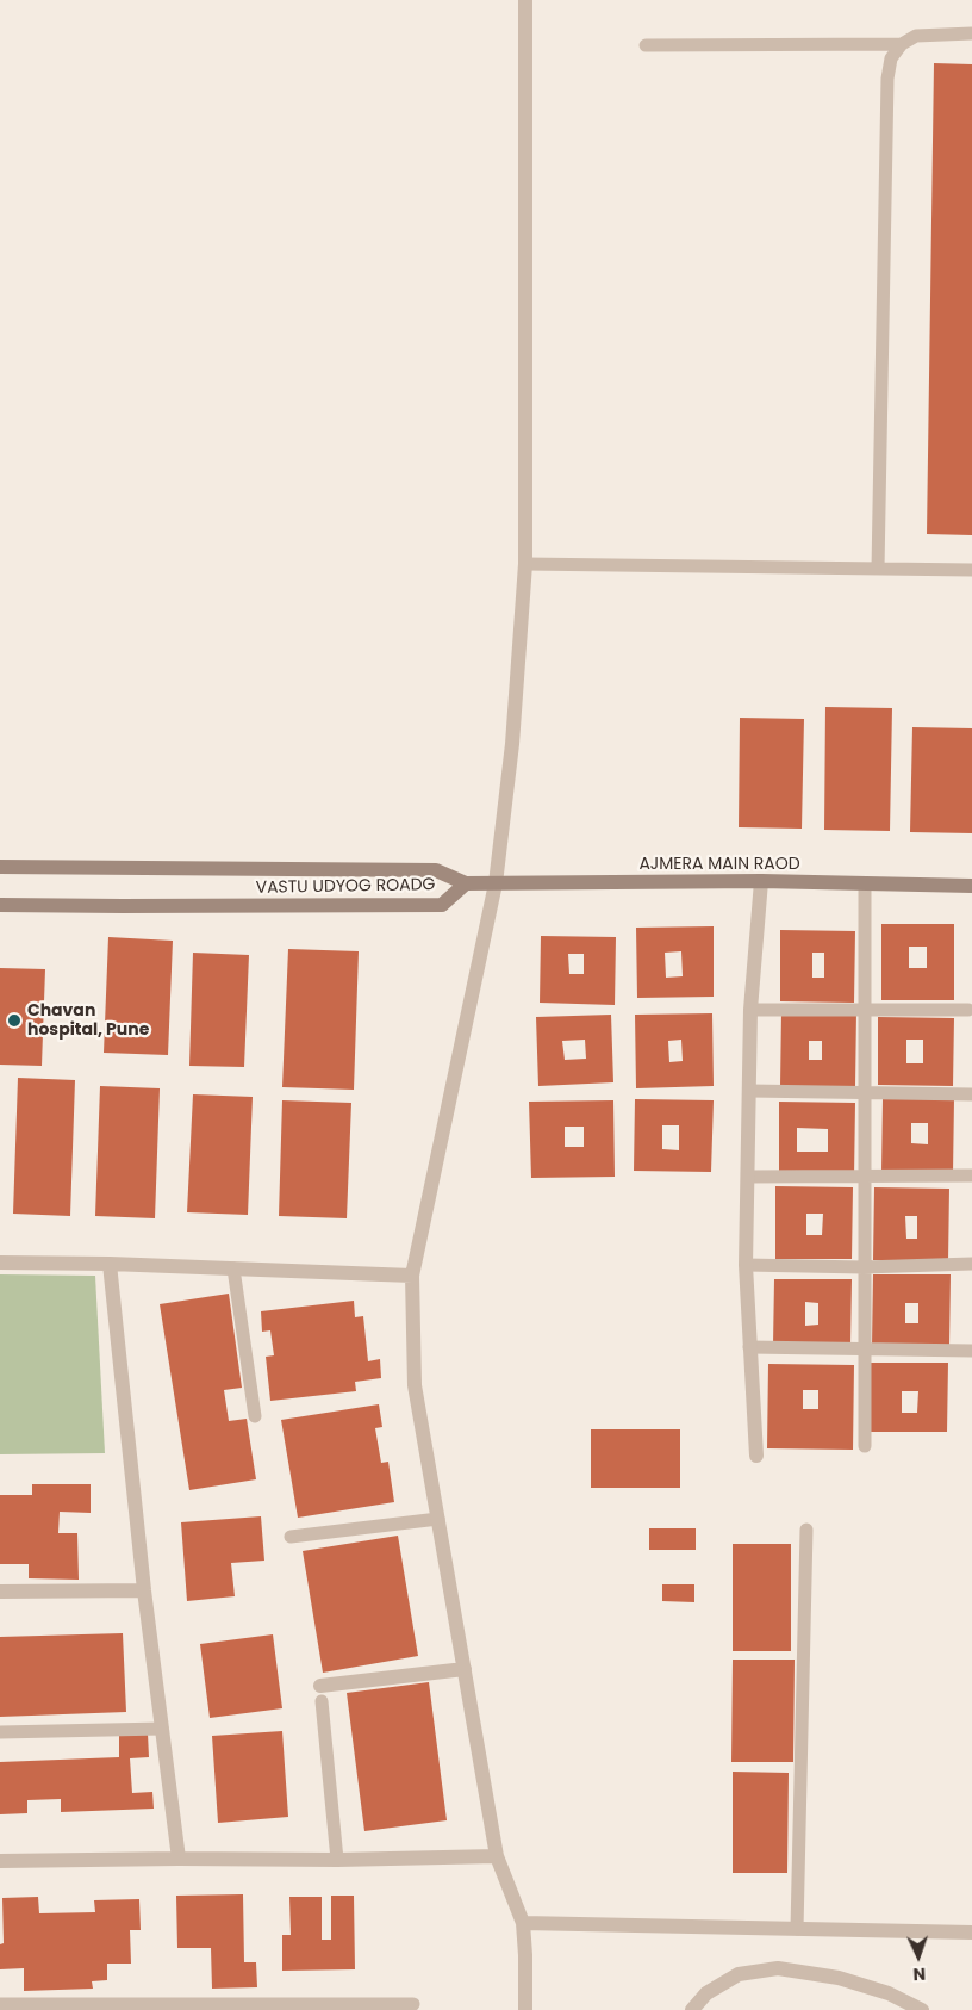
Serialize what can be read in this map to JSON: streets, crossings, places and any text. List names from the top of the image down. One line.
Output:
{"streets":{"street":["AJMERA MAIN RAOD","VASTU UDYOG ROADG"]},"crossings":[["AJMERA MAIN RAOD","VASTU UDYOG ROADG"]],"places":["Chavan hospital, Pune"],"north":"bottom"}
